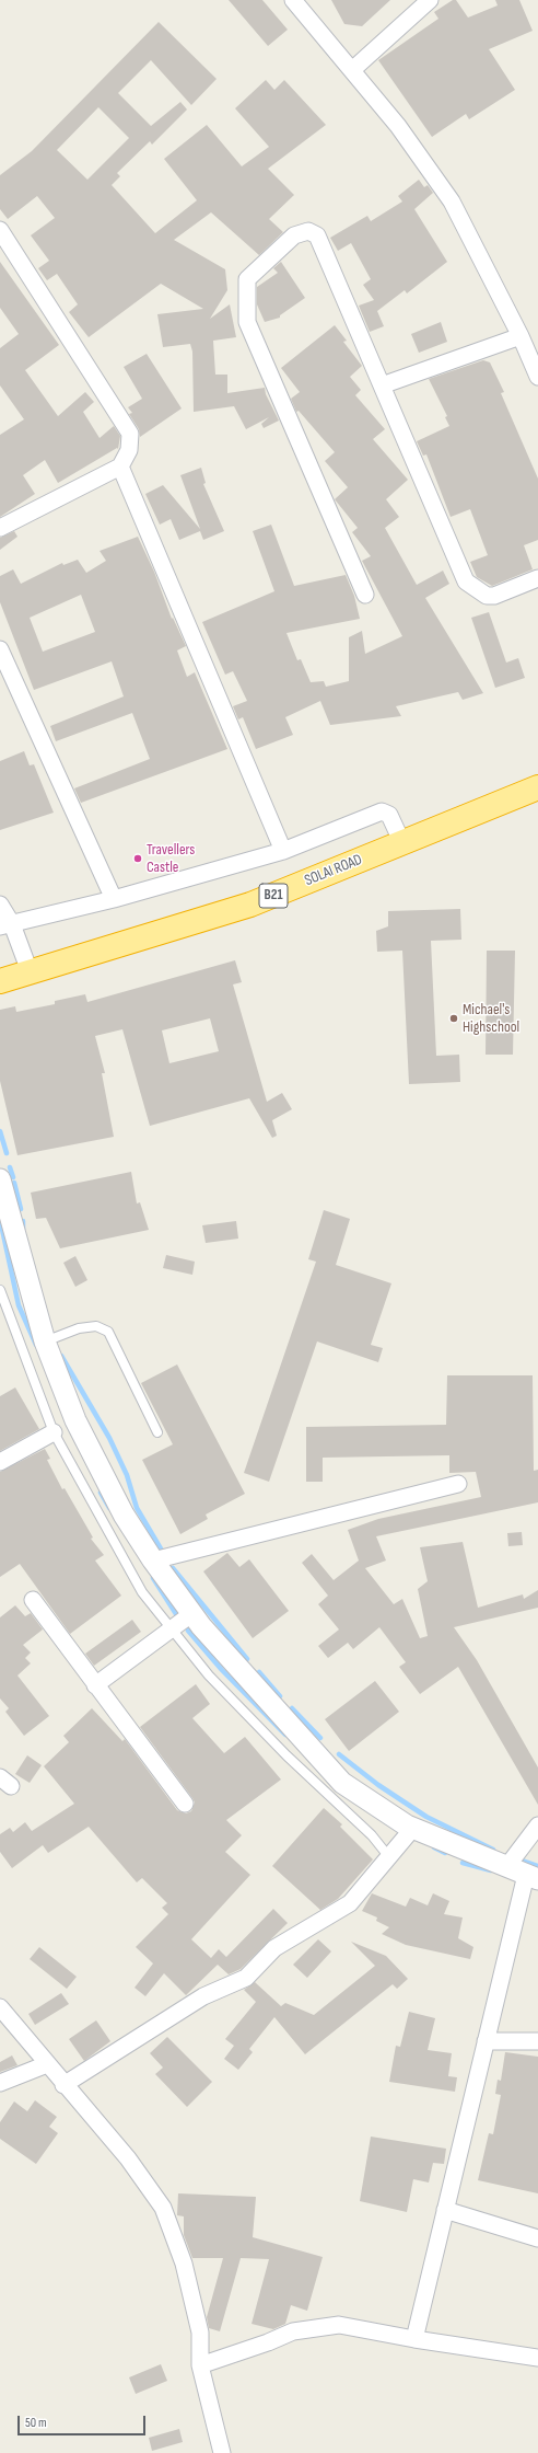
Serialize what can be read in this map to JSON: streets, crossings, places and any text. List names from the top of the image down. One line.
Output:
{"streets":{"highway":["SOLAI ROAD","B21"]},"places":["Travellers Castle","Michael's Highschool"],"scale_bar":"50 m"}
